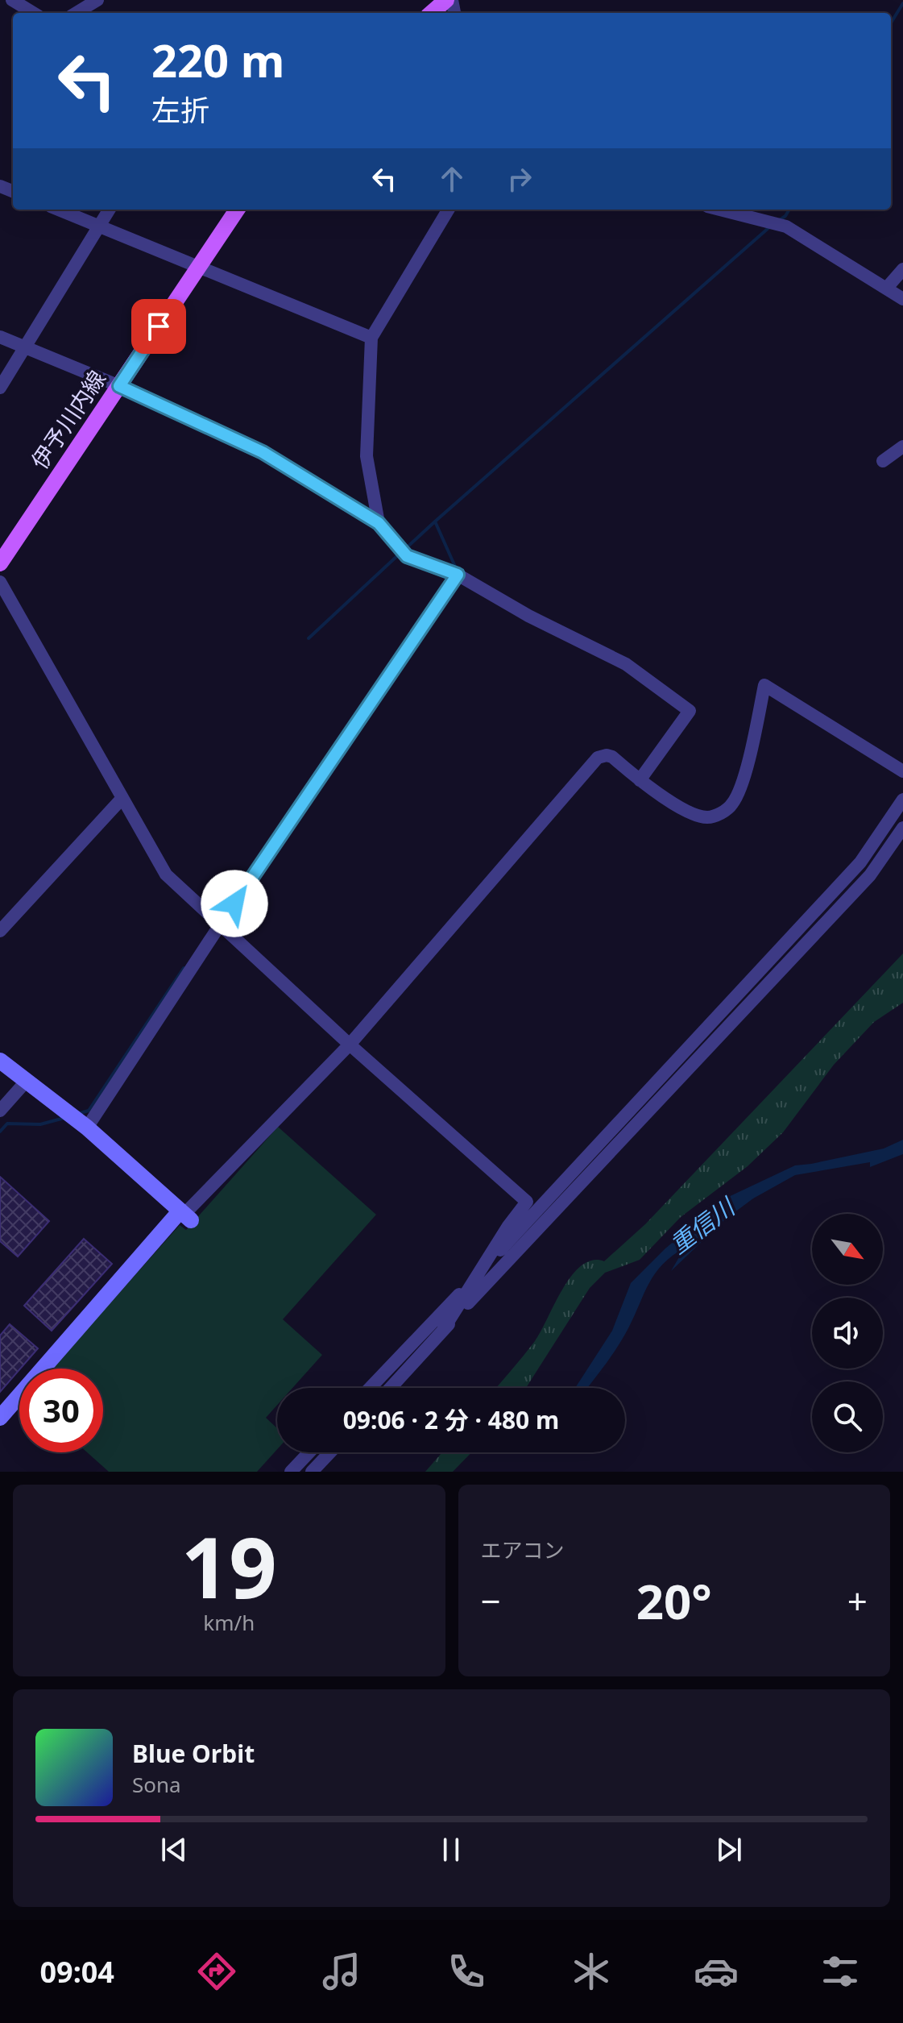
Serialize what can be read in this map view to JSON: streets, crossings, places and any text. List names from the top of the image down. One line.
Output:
{"streets":{"main road":["伊予川内線"]},"water":["重信川"],"north":"bottom right","page":{"turn":["220 m","左折"],"limit":"30","trip":"09:06 · 2 分 · 480 m","tile":[["19","km/h"],"エアコン"],"heat":["−","20°","+"],"song":["Blue Orbit","Sona"],"tabs":"09:04"}}
